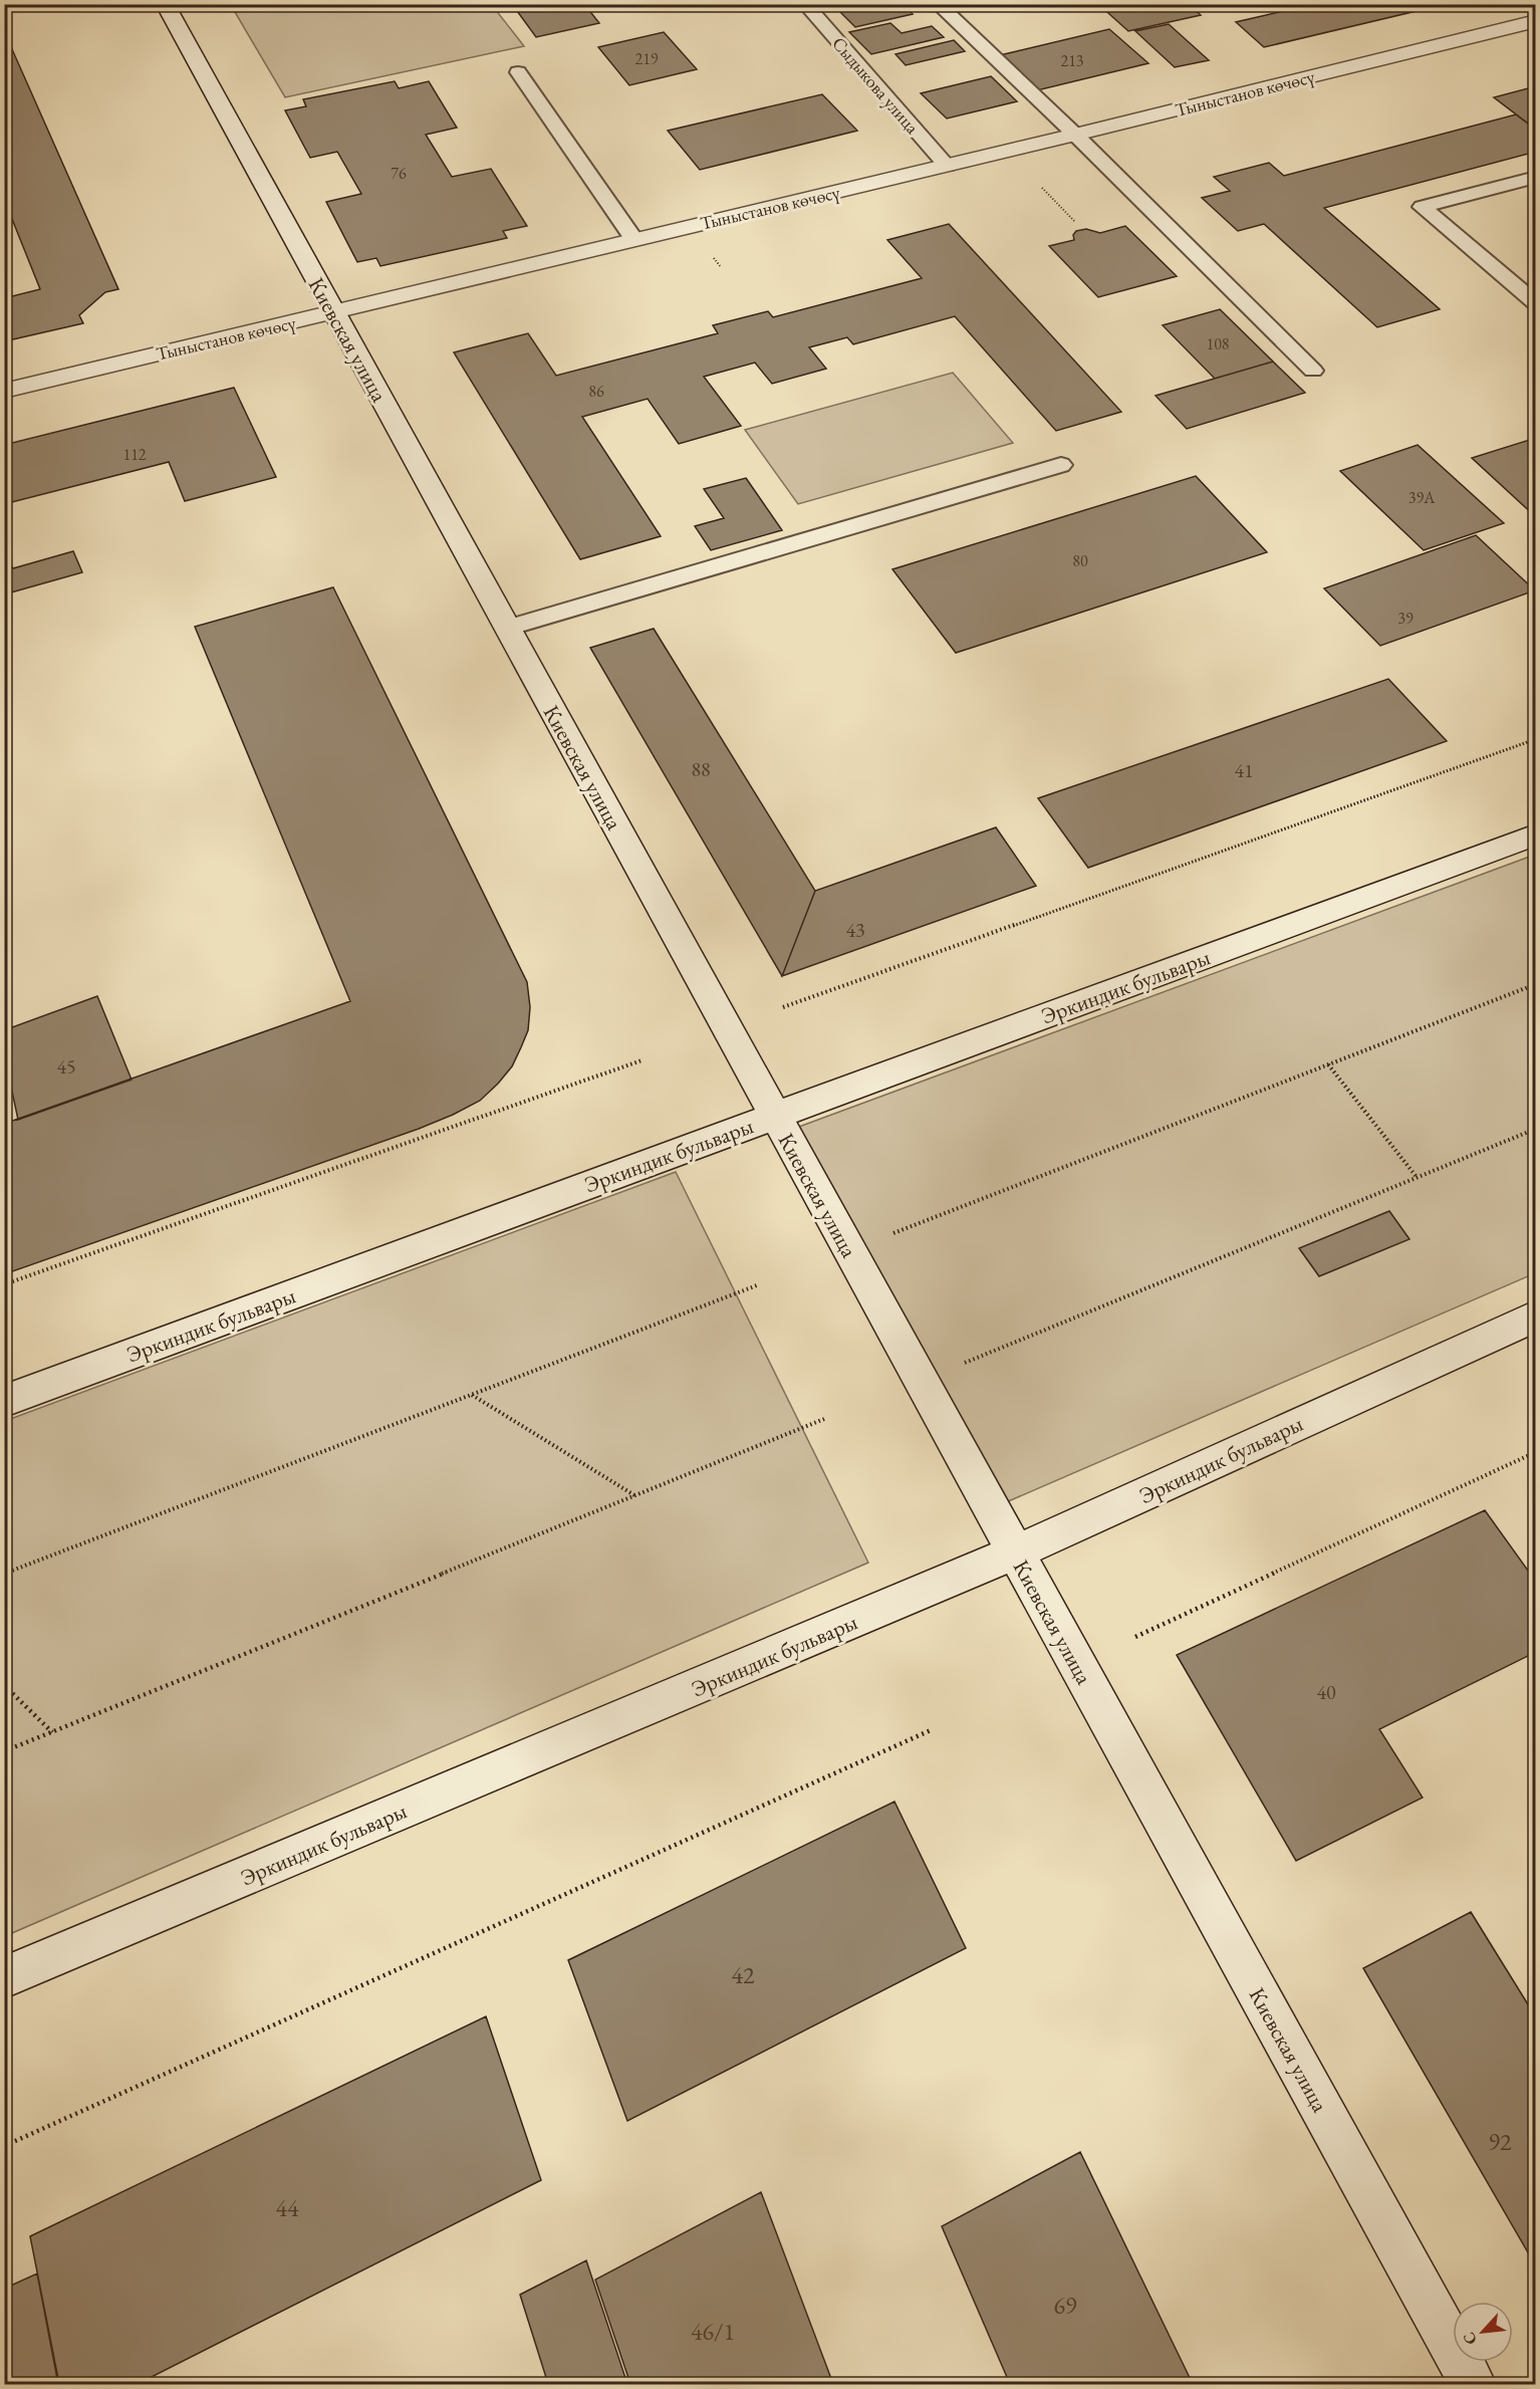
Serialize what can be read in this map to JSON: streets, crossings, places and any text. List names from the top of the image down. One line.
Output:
{"streets":{"street":["Тыныстанов көчөсү","Киевская улица","Эркиндик бульвары"],"lane":["Сыдыкова улица"]},"crossings":[["Сыдыкова улица","Тыныстанов көчөсү"],["Тыныстанов көчөсү","Киевская улица"],["Киевская улица","Эркиндик бульвары"]],"house_numbers":["219","213","76","108","86","112","39А","80","39","88","41","43","45","40","42","92","44","69","46/1"],"north":"bottom left"}
